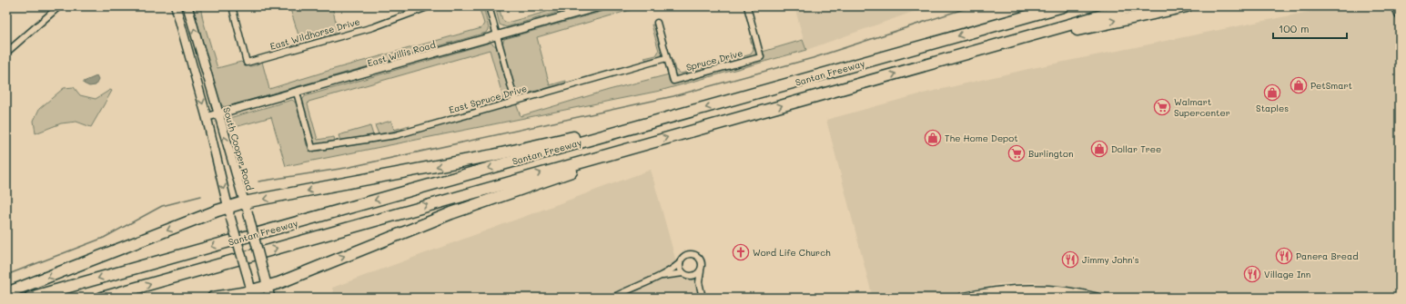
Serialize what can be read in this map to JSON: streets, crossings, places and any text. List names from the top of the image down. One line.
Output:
{"streets":{"highway":["Santan Freeway"],"main road":["South Cooper Road"],"street":["East Wildhorse Drive","East Willis Road","Spruce Drive","East Spruce Drive"]},"crossings":[["East Willis Road","East Spruce Drive"],["East Willis Road","South Cooper Road"],["Spruce Drive","East Spruce Drive"]],"places":{"shop":["PetSmart","Staples","The Home Depot","Dollar Tree"],"supermarket":["Walmart Supercenter","Burlington"],"church":["Word Life Church"],"restaurant":["Panera Bread","Jimmy John's","Village Inn"]},"scale_bar":"100 m"}
